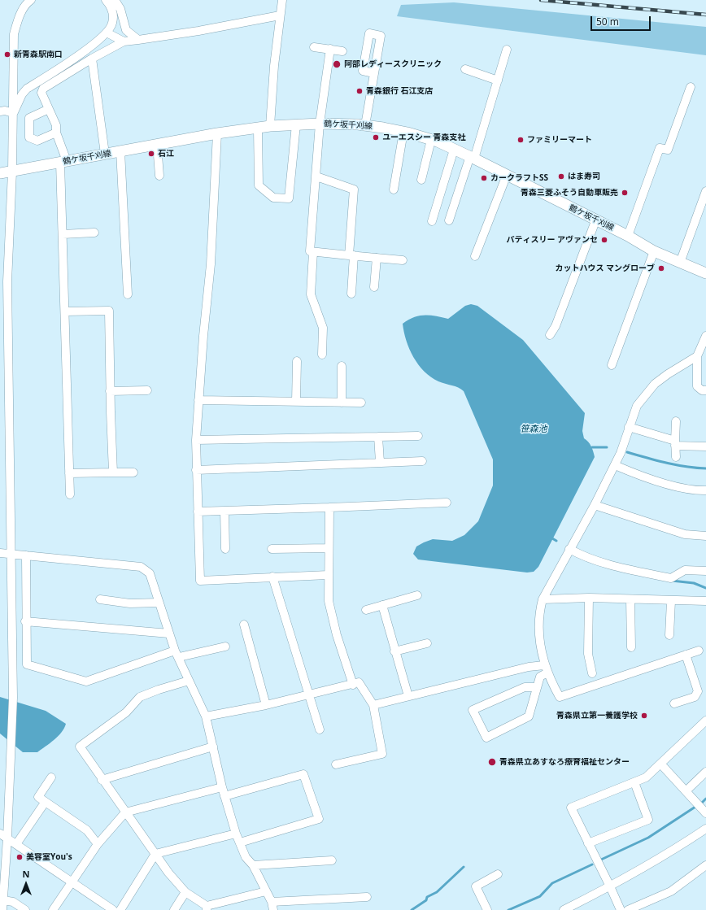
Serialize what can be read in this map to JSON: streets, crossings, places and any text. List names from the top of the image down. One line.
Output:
{"streets":{"main road":["鶴ケ坂千刈線"]},"water":["笹森池"],"places":["新青森駅南口","阿部レディースクリニック","青森銀行 石江支店","ユーエスシー 青森支社","ファミリーマート","石江","はま寿司","カークラフトSS","青森三菱ふそう自動車販売","パティスリー アヴァンセ","カットハウス マングローブ","青森県立第一養護学校","青森県立あすなろ療育福祉センター","美容室You's"],"scale_bar":"50 m","north":"top"}
